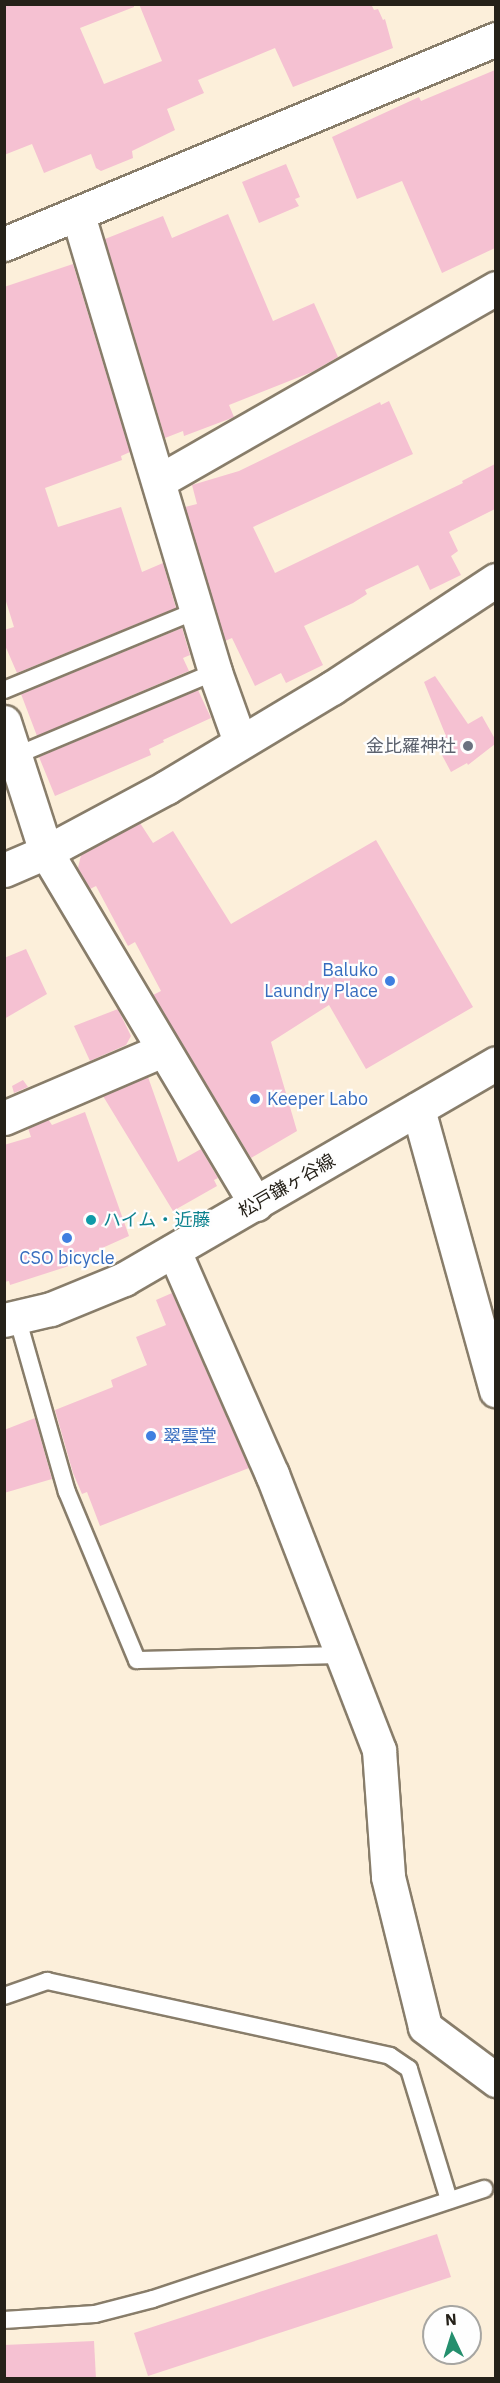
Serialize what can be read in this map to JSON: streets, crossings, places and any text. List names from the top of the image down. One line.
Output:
{"streets":{"street":["松戸鎌ヶ谷線"]},"places":["金比羅神社","Baluko Laundry Place","Keeper Labo","ハイム・近藤","CSO bicycle","翠雲堂"],"north":"top"}
